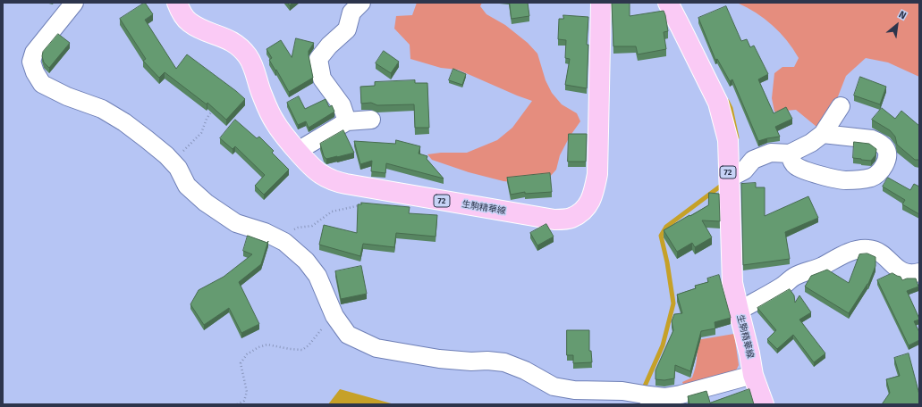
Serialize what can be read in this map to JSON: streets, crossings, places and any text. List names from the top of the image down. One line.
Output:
{"streets":{"main road":["72","生駒精華線"]},"north":"top right"}
